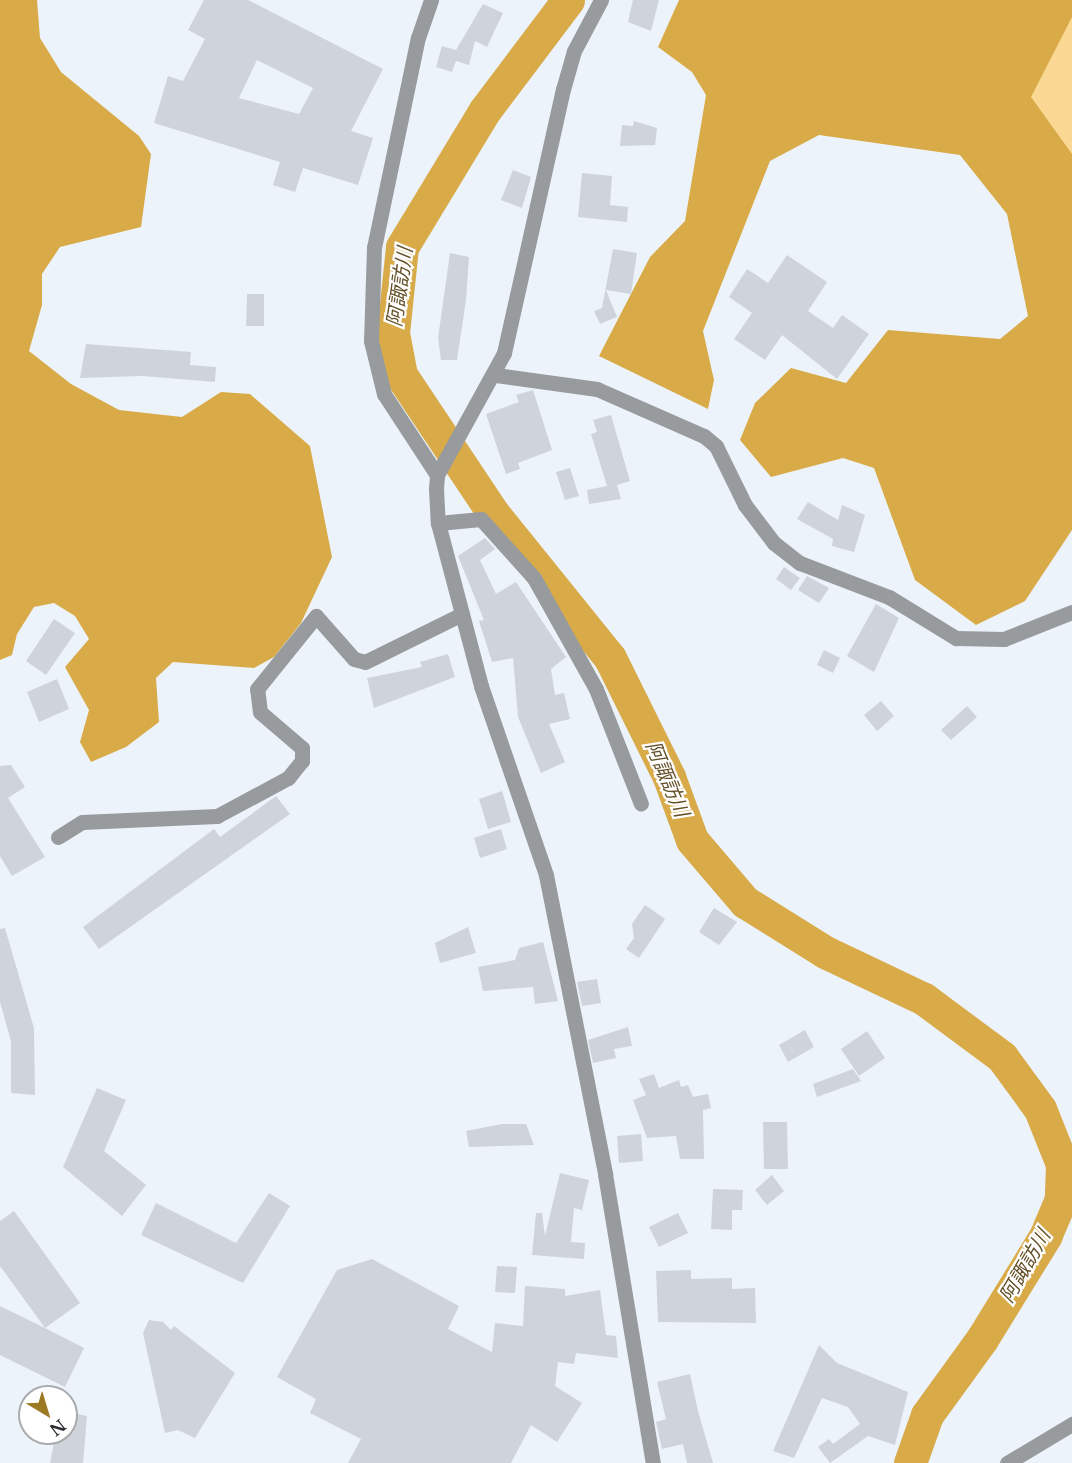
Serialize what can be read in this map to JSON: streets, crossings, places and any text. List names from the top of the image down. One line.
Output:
{"water":["阿諏訪川"],"north":"bottom right"}
